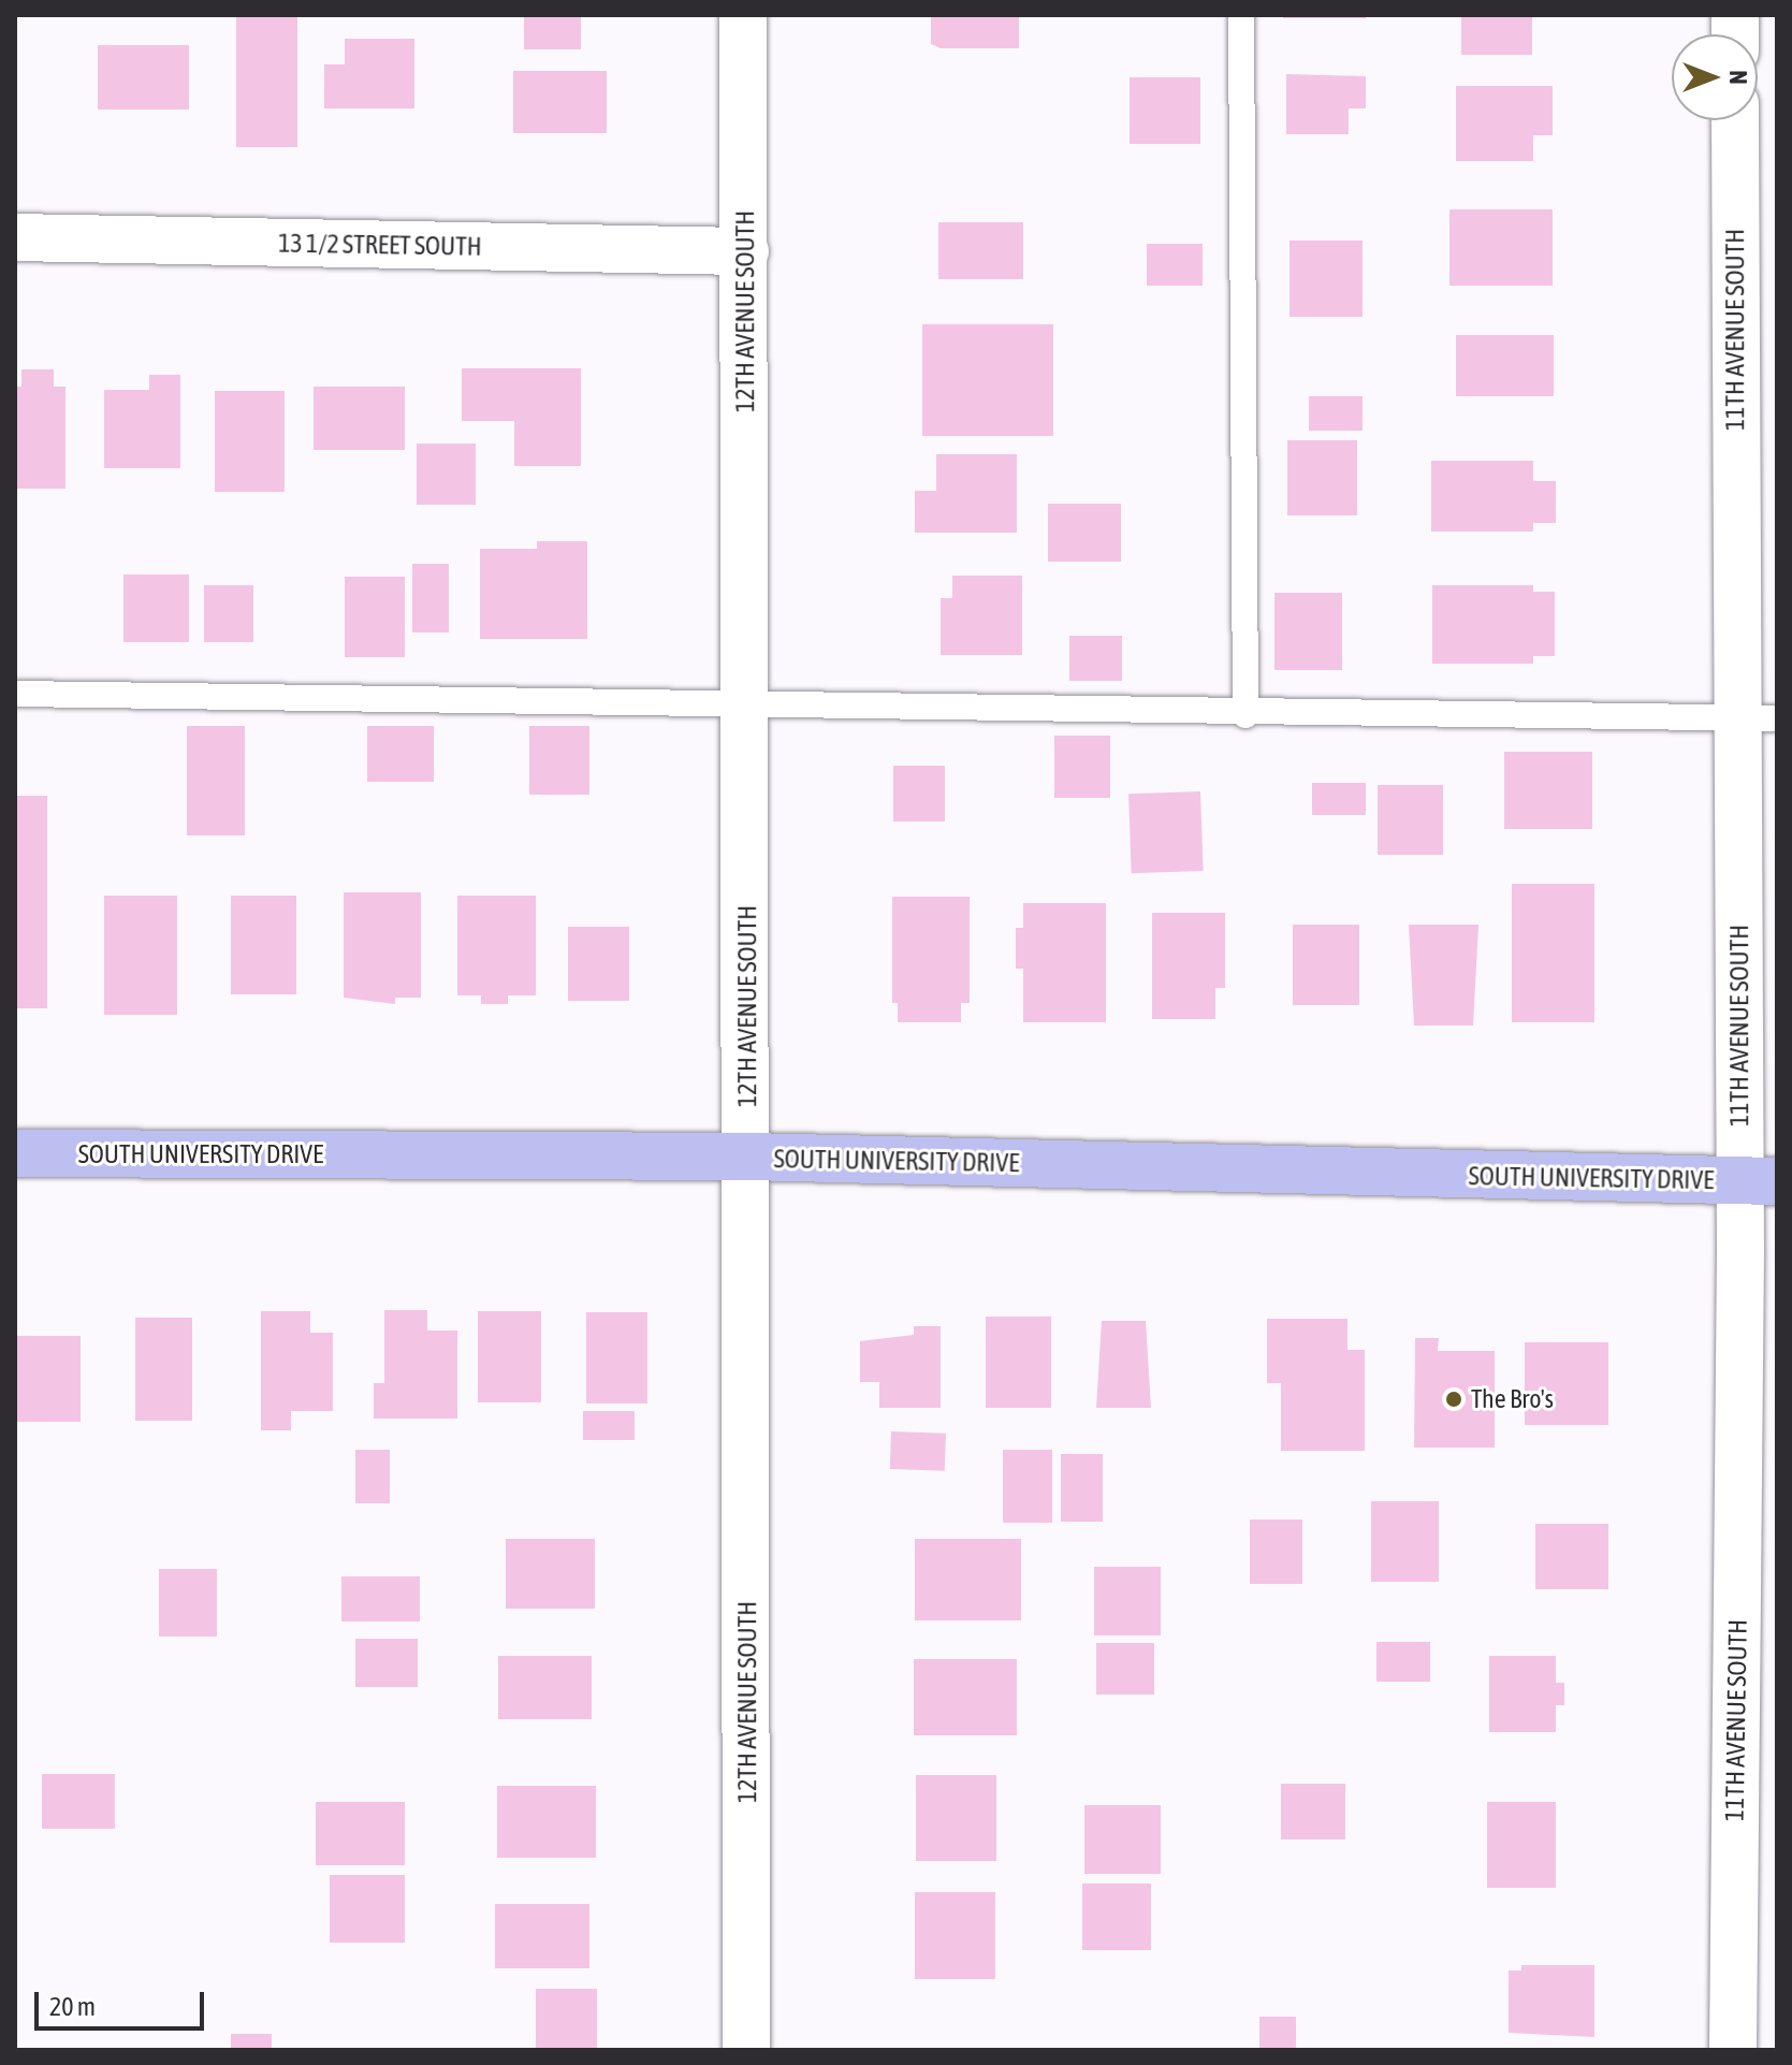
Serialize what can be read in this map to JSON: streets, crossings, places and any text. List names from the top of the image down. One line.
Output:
{"streets":{"main road":["SOUTH UNIVERSITY DRIVE"],"street":["13 1/2 STREET SOUTH","12TH AVENUE SOUTH","11TH AVENUE SOUTH"]},"crossings":[["13 1/2 STREET SOUTH","12TH AVENUE SOUTH"],["12TH AVENUE SOUTH","SOUTH UNIVERSITY DRIVE"],["11TH AVENUE SOUTH","SOUTH UNIVERSITY DRIVE"]],"places":["The Bro's"],"scale_bar":"20 m","north":"right"}
